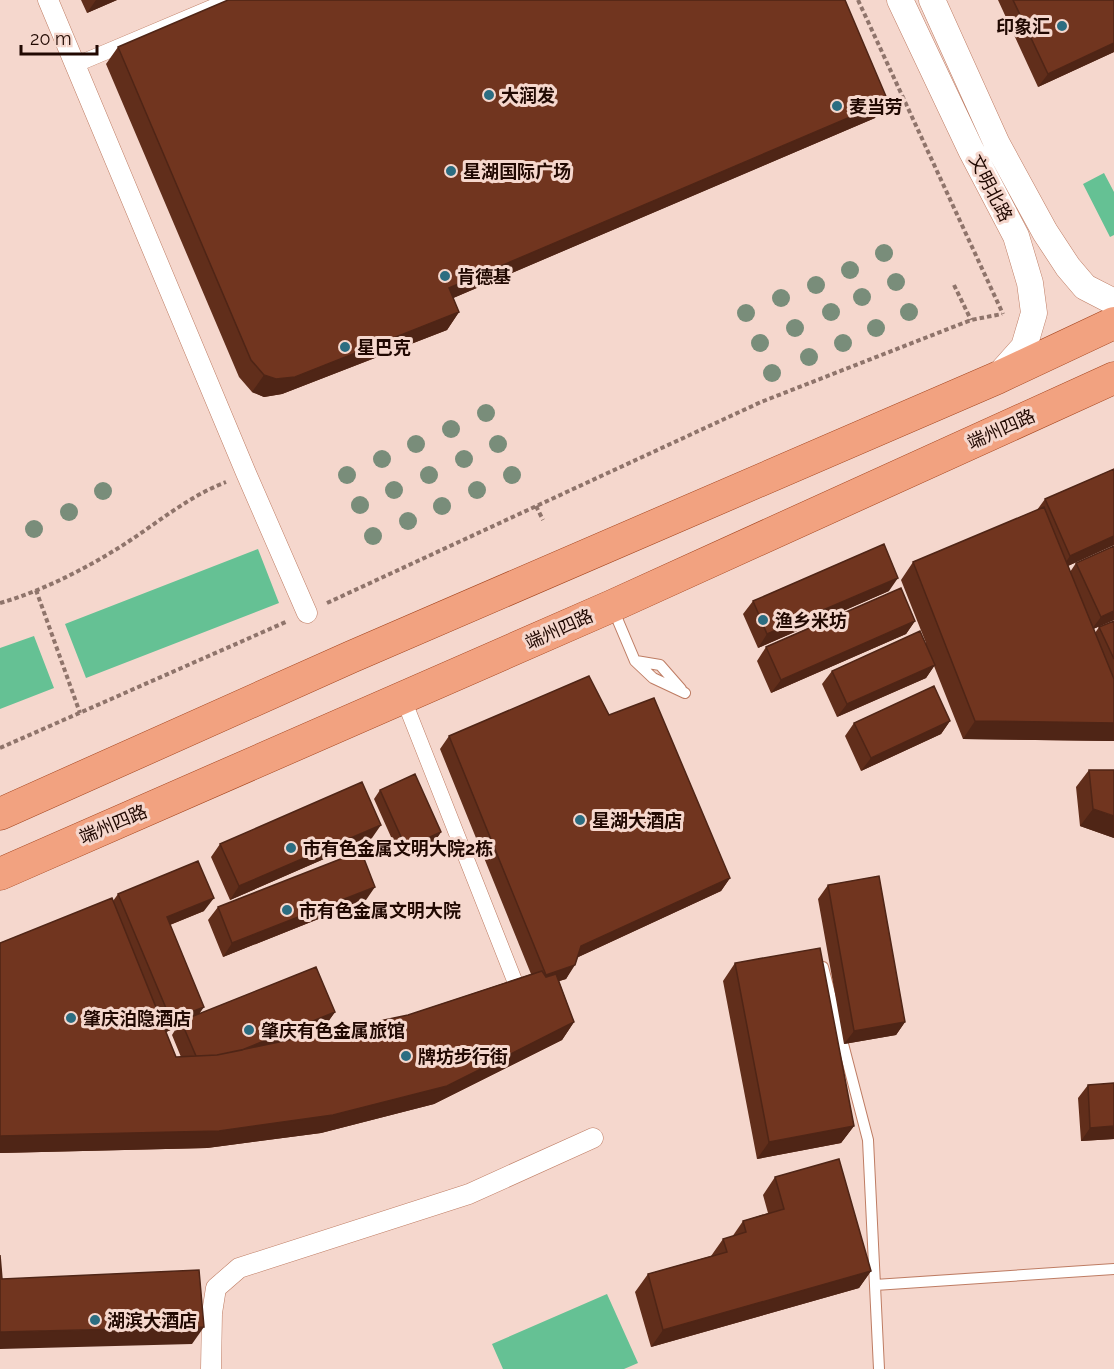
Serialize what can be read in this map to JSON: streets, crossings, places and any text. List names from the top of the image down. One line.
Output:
{"streets":{"main road":["端州四路"],"street":["文明北路"]},"places":["印象汇","大润发","麦当劳","星湖国际广场","肯德基","星巴克","渔乡米坊","星湖大酒店","市有色金属文明大院2栋","市有色金属文明大院","肇庆泊隐酒店","肇庆有色金属旅馆","牌坊步行街","湖滨大酒店"],"scale_bar":"20 m"}
